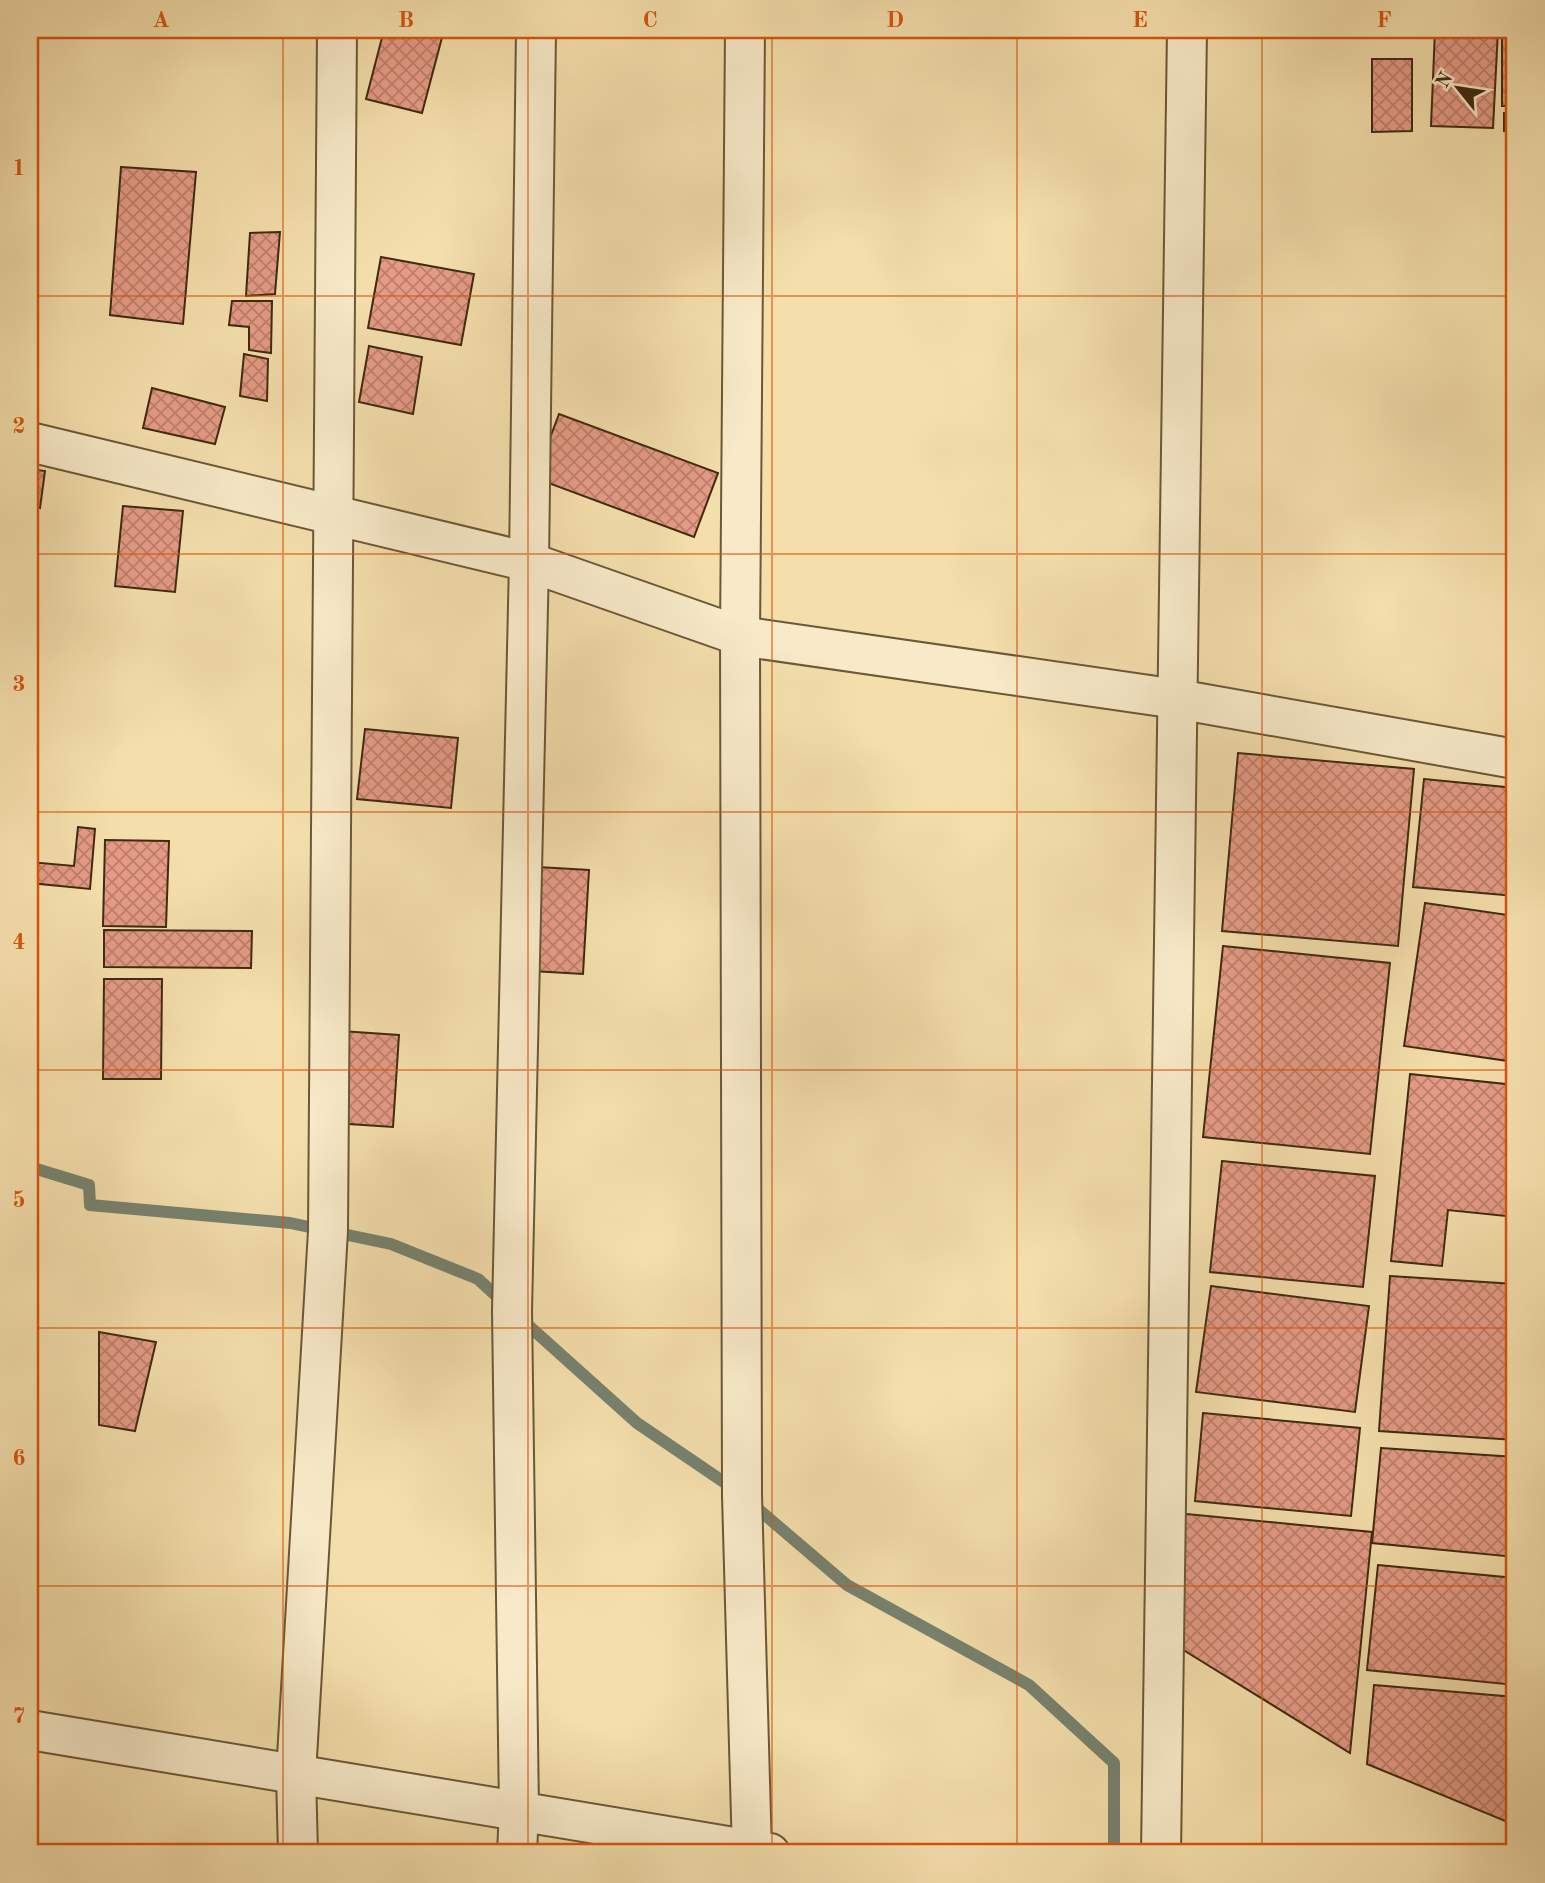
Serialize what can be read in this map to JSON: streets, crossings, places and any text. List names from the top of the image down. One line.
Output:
{"north":"top left","grid":{"columns":["A","B","C","D","E","F"],"rows":["1","2","3","4","5","6","7"]}}
